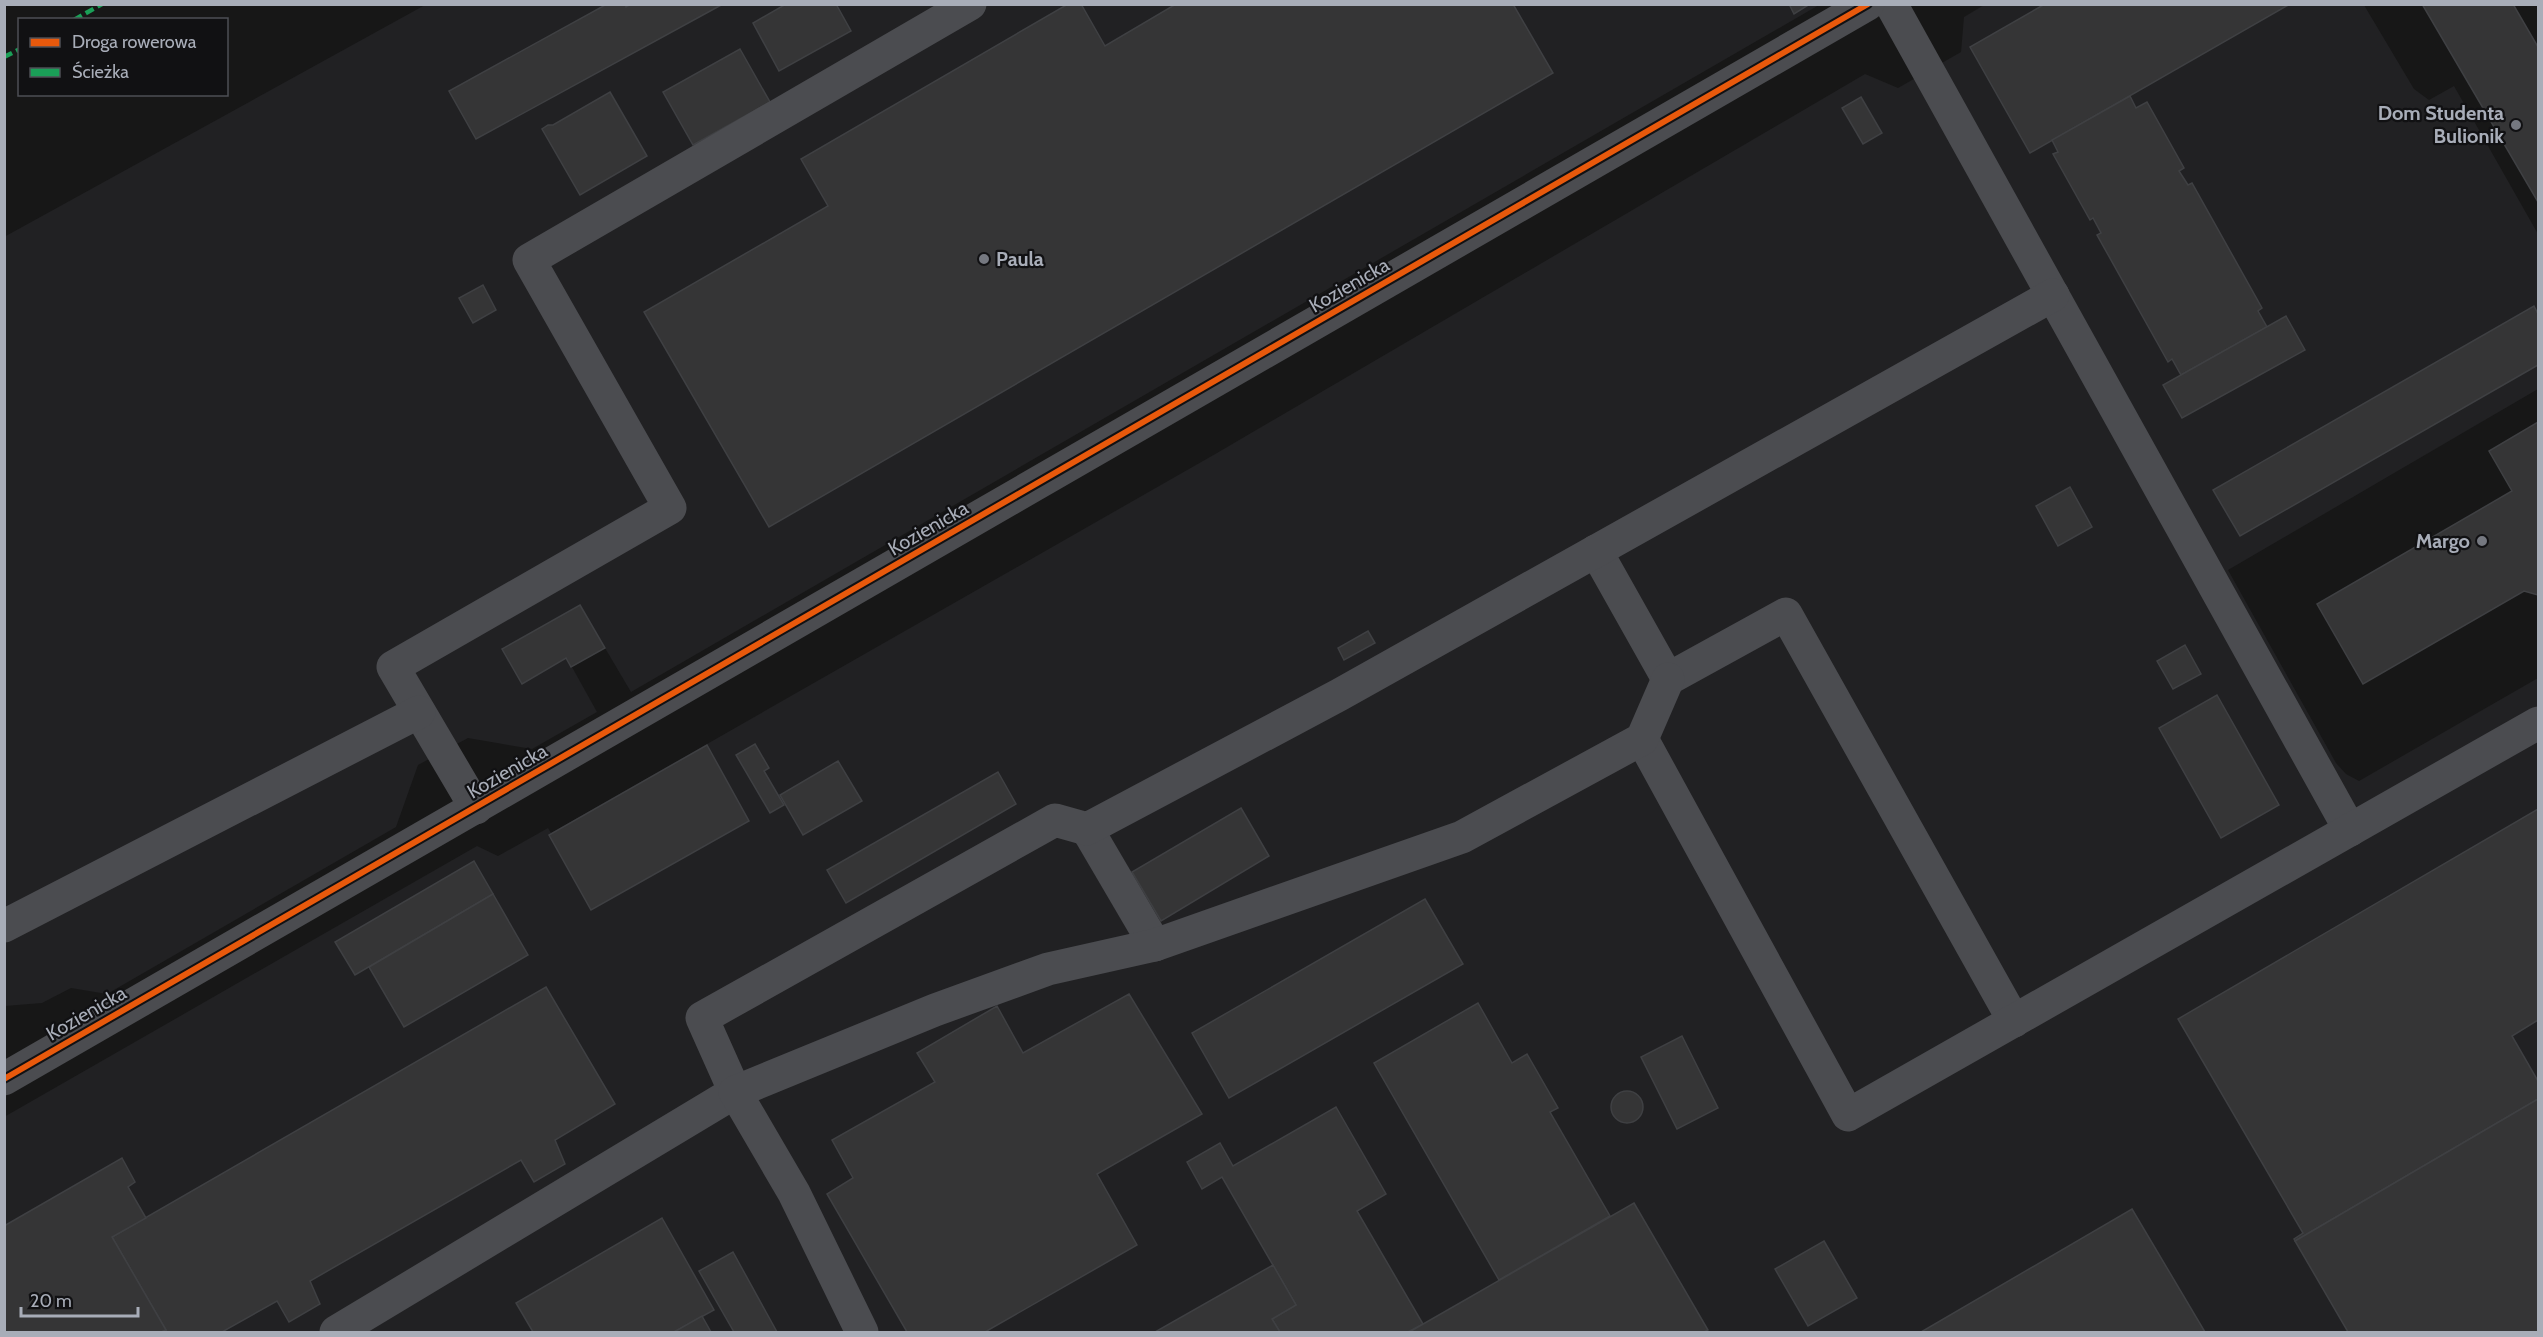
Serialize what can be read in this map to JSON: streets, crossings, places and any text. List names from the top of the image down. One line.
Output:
{"streets":{"street":["Kozienicka"]},"places":["Dom Studenta Bulionik","Paula","Margo"],"legend":["Droga rowerowa","Ścieżka"],"scale_bar":"20 m"}
